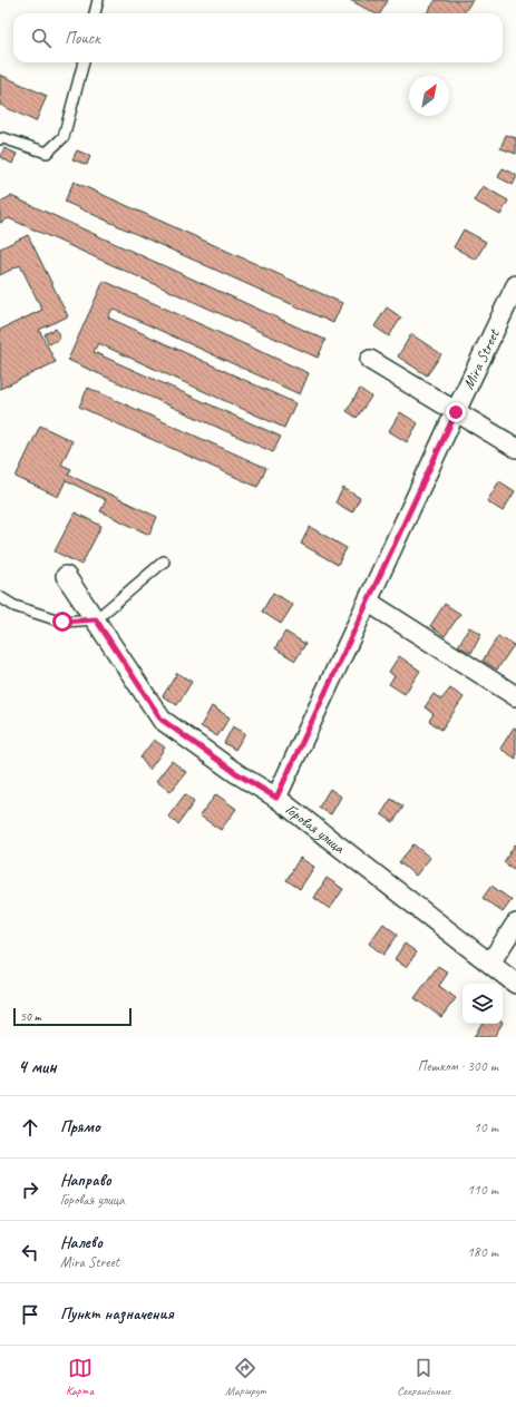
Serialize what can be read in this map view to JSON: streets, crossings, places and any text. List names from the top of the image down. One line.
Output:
{"streets":{"street":["Mira Street","Горовая улица"]},"crossings":[["Mira Street","Горовая улица"]],"scale_bar":"50 m","north":"top right","page":{"search":"Поиск","scale":"50 m","heading":["4 мин","Пешком · 300 m"],"list":[["Прямо","10 m"],["Направо","Горовая улица","110 m"],["Налево","Mira Street","180 m"],"Пункт назначения"],"nav":["Карта","Маршрут","Сохранённые"]}}
